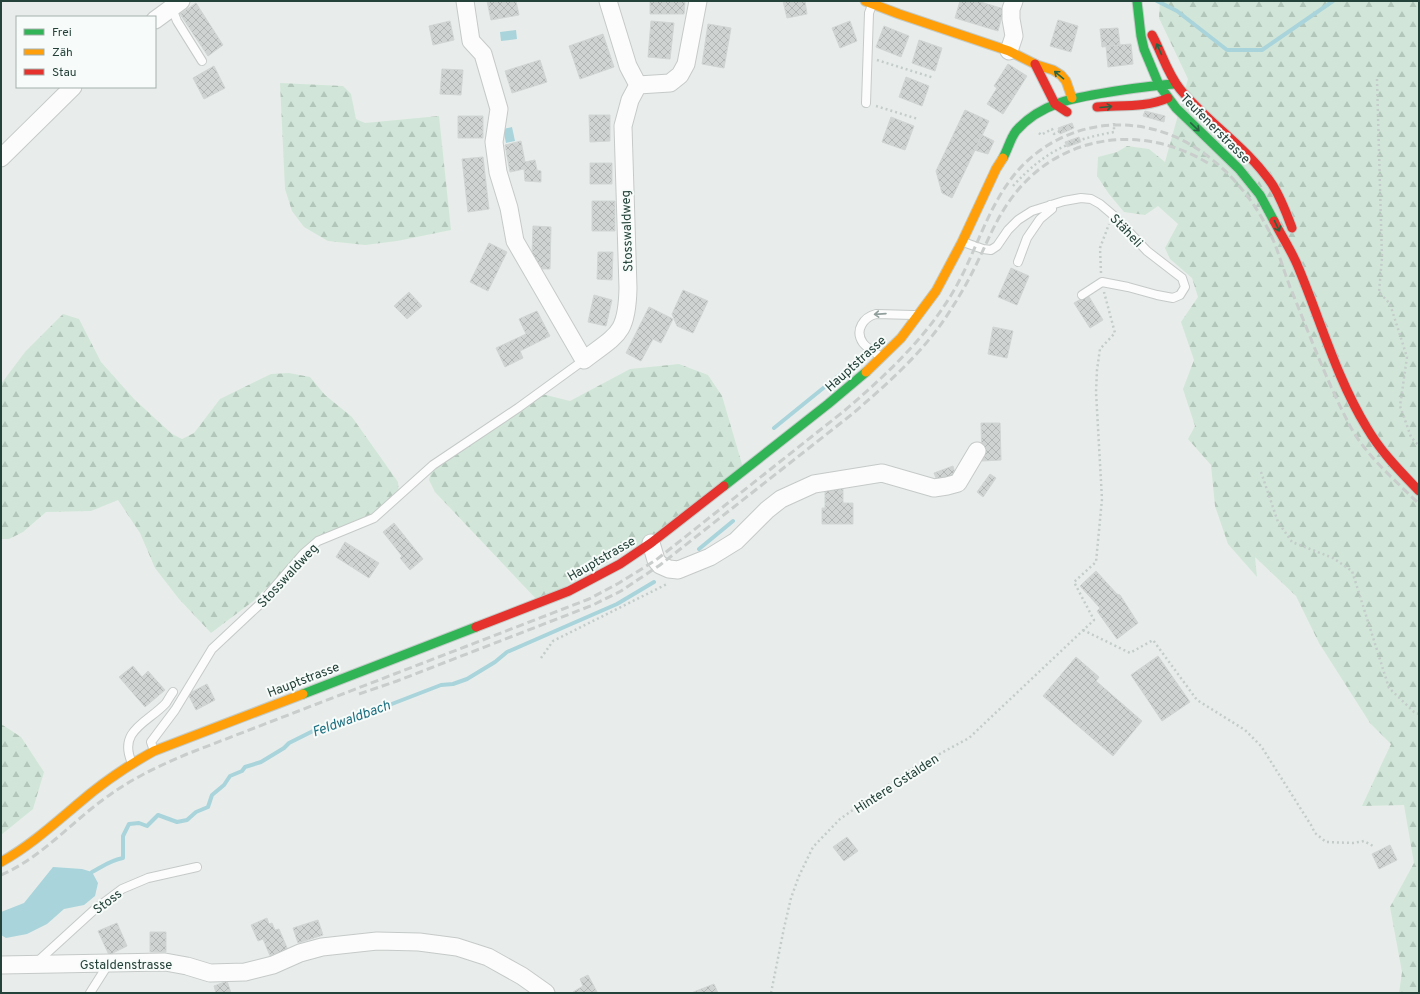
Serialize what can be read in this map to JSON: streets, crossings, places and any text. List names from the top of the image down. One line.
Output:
{"streets":{"street":["Teufenerstrasse","Stosswaldweg","Hauptstrasse","Gstaldenstrasse"],"lane":["Stäheli","Stoss"],"path":["Hintere Gstalden"]},"crossings":[["Stäheli","Hauptstrasse"],["Stäheli","Hintere Gstalden"],["Stosswaldweg","Hauptstrasse"],["Stoss","Gstaldenstrasse"]],"water":["Feldwaldbach"],"legend":["Frei","Zäh","Stau"]}
